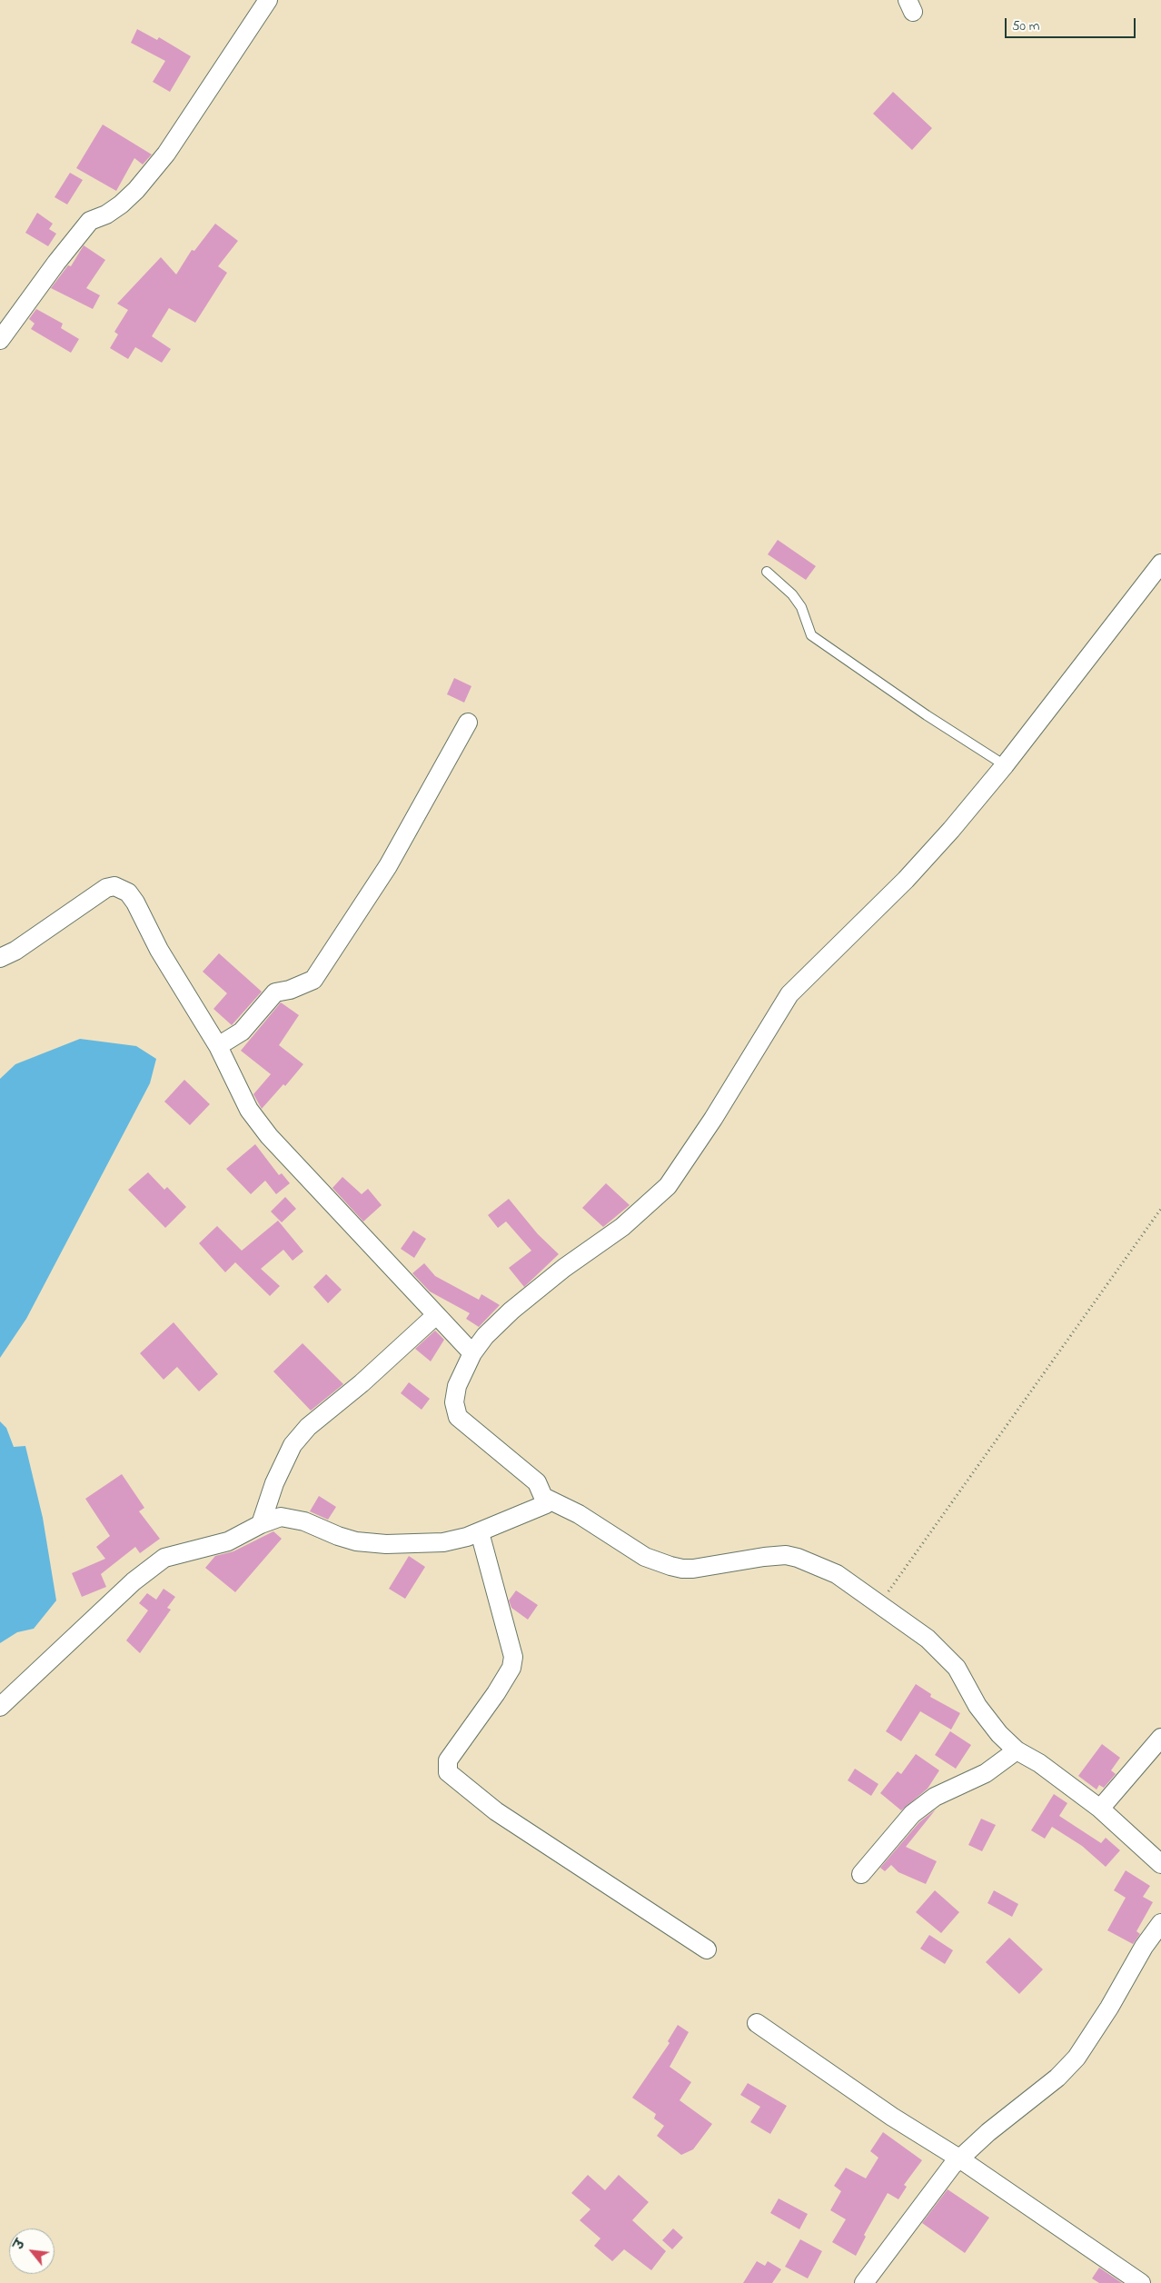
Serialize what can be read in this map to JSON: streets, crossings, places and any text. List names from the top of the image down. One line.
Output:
{"scale_bar":"50 m","north":"top left"}
